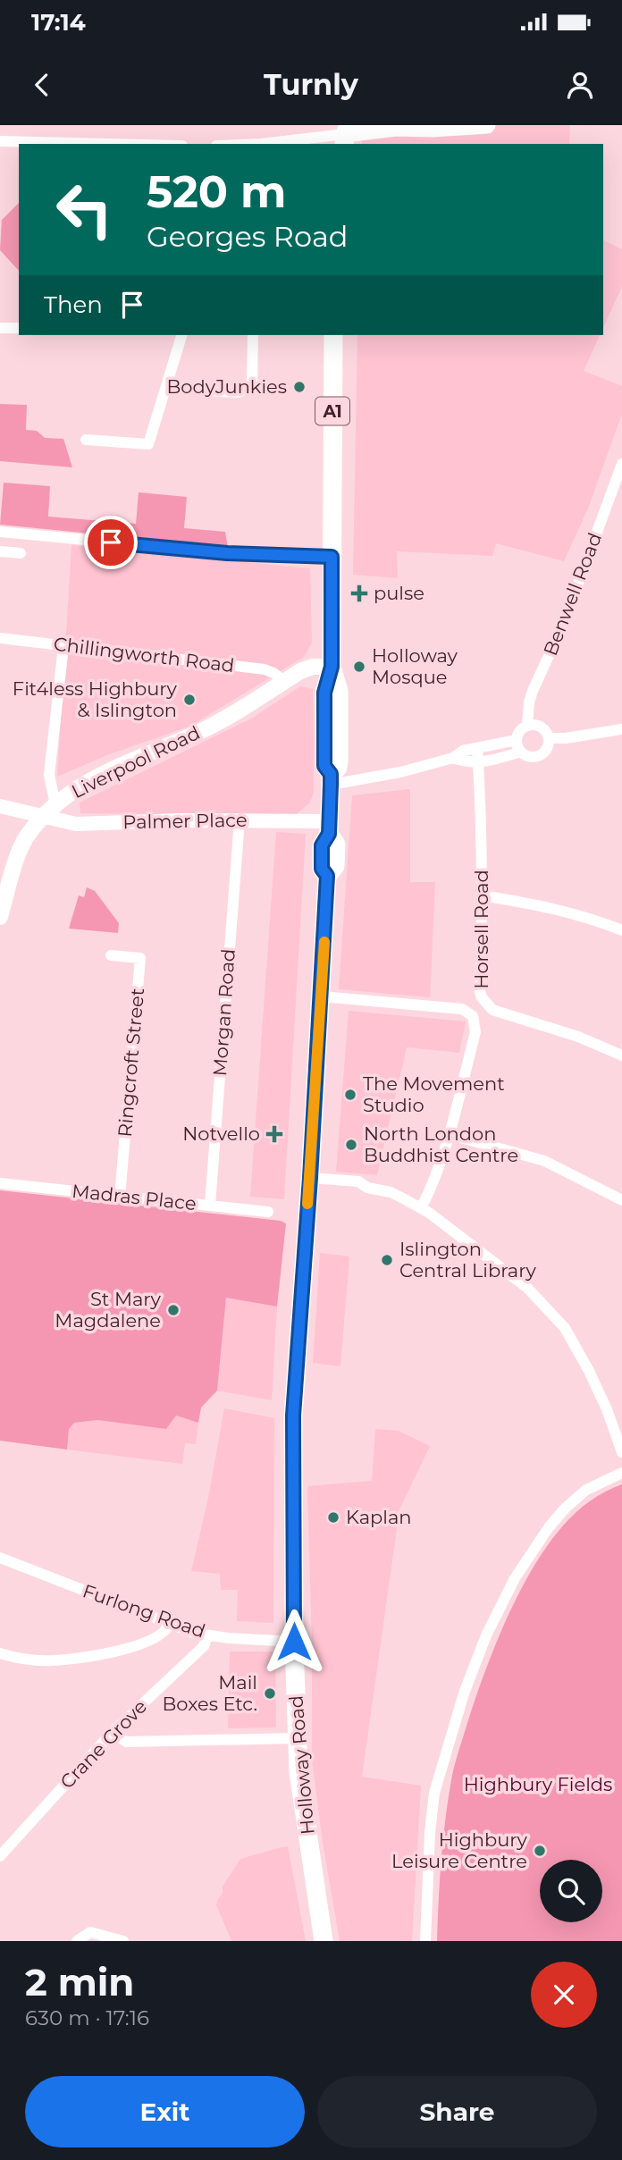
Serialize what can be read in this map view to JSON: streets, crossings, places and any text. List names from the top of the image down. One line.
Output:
{"streets":{"highway":["A1","Holloway Road"],"main road":["Liverpool Road"],"street":["Benwell Road","Chillingworth Road","Palmer Place","Horsell Road","Morgan Road","Ringcroft Street","Madras Place","Furlong Road","Crane Grove"]},"crossings":[["Chillingworth Road","Liverpool Road"],["Liverpool Road","Palmer Place"],["Liverpool Road","Holloway Road"],["Palmer Place","Morgan Road"],["Palmer Place","Holloway Road"],["Morgan Road","Madras Place"],["Ringcroft Street","Madras Place"],["Furlong Road","Crane Grove"],["Furlong Road","Holloway Road"]],"parks":["Highbury Fields"],"places":{"other":["BodyJunkies","Holloway Mosque","Fit4less Highbury & Islington","The Movement Studio","North London Buddhist Centre","Islington Central Library","St Mary Magdalene","Kaplan","Mail Boxes Etc.","Highbury Leisure Centre"],"health":["pulse","Notvello"]},"page":{"status":"17:14","header":"Turnly","turn":["520 m","Georges Road"],"then":"Then","heading":["2 min","630 m · 17:16"],"buttons":["Exit","Share"]}}
